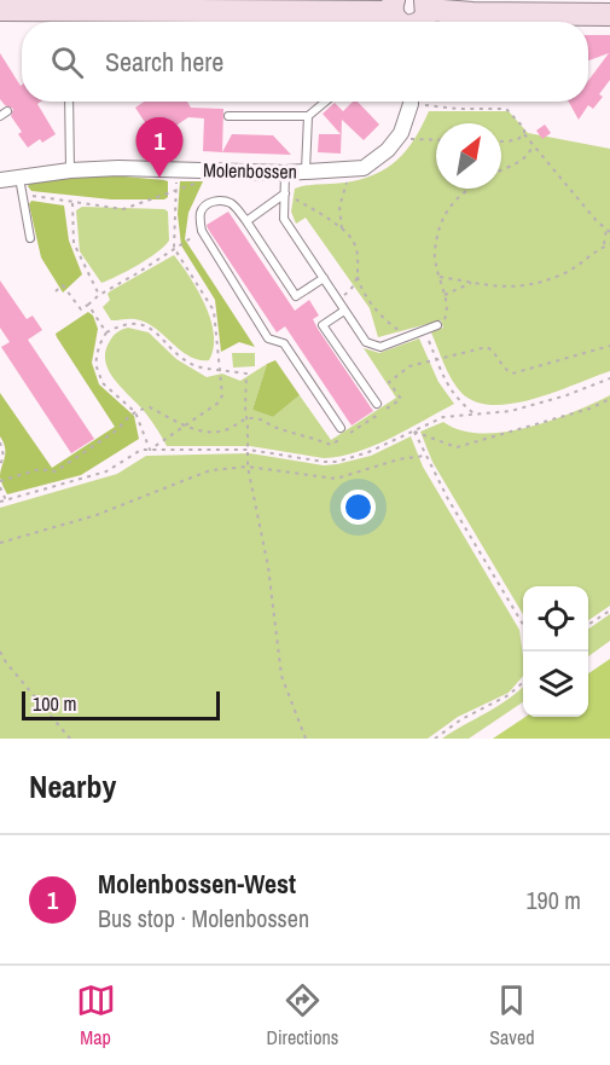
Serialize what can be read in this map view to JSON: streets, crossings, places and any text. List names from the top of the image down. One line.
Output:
{"streets":{"street":["Molenbossen"]},"scale_bar":"100 m","north":"top right","page":{"search":"Search here","pins":"1","scale":"100 m","heading":"Nearby","list":[{"mark":"1","name":"Molenbossen-West","note":"Bus stop · Molenbossen","value":"190 m"}],"nav":["Map","Directions","Saved"]}}
